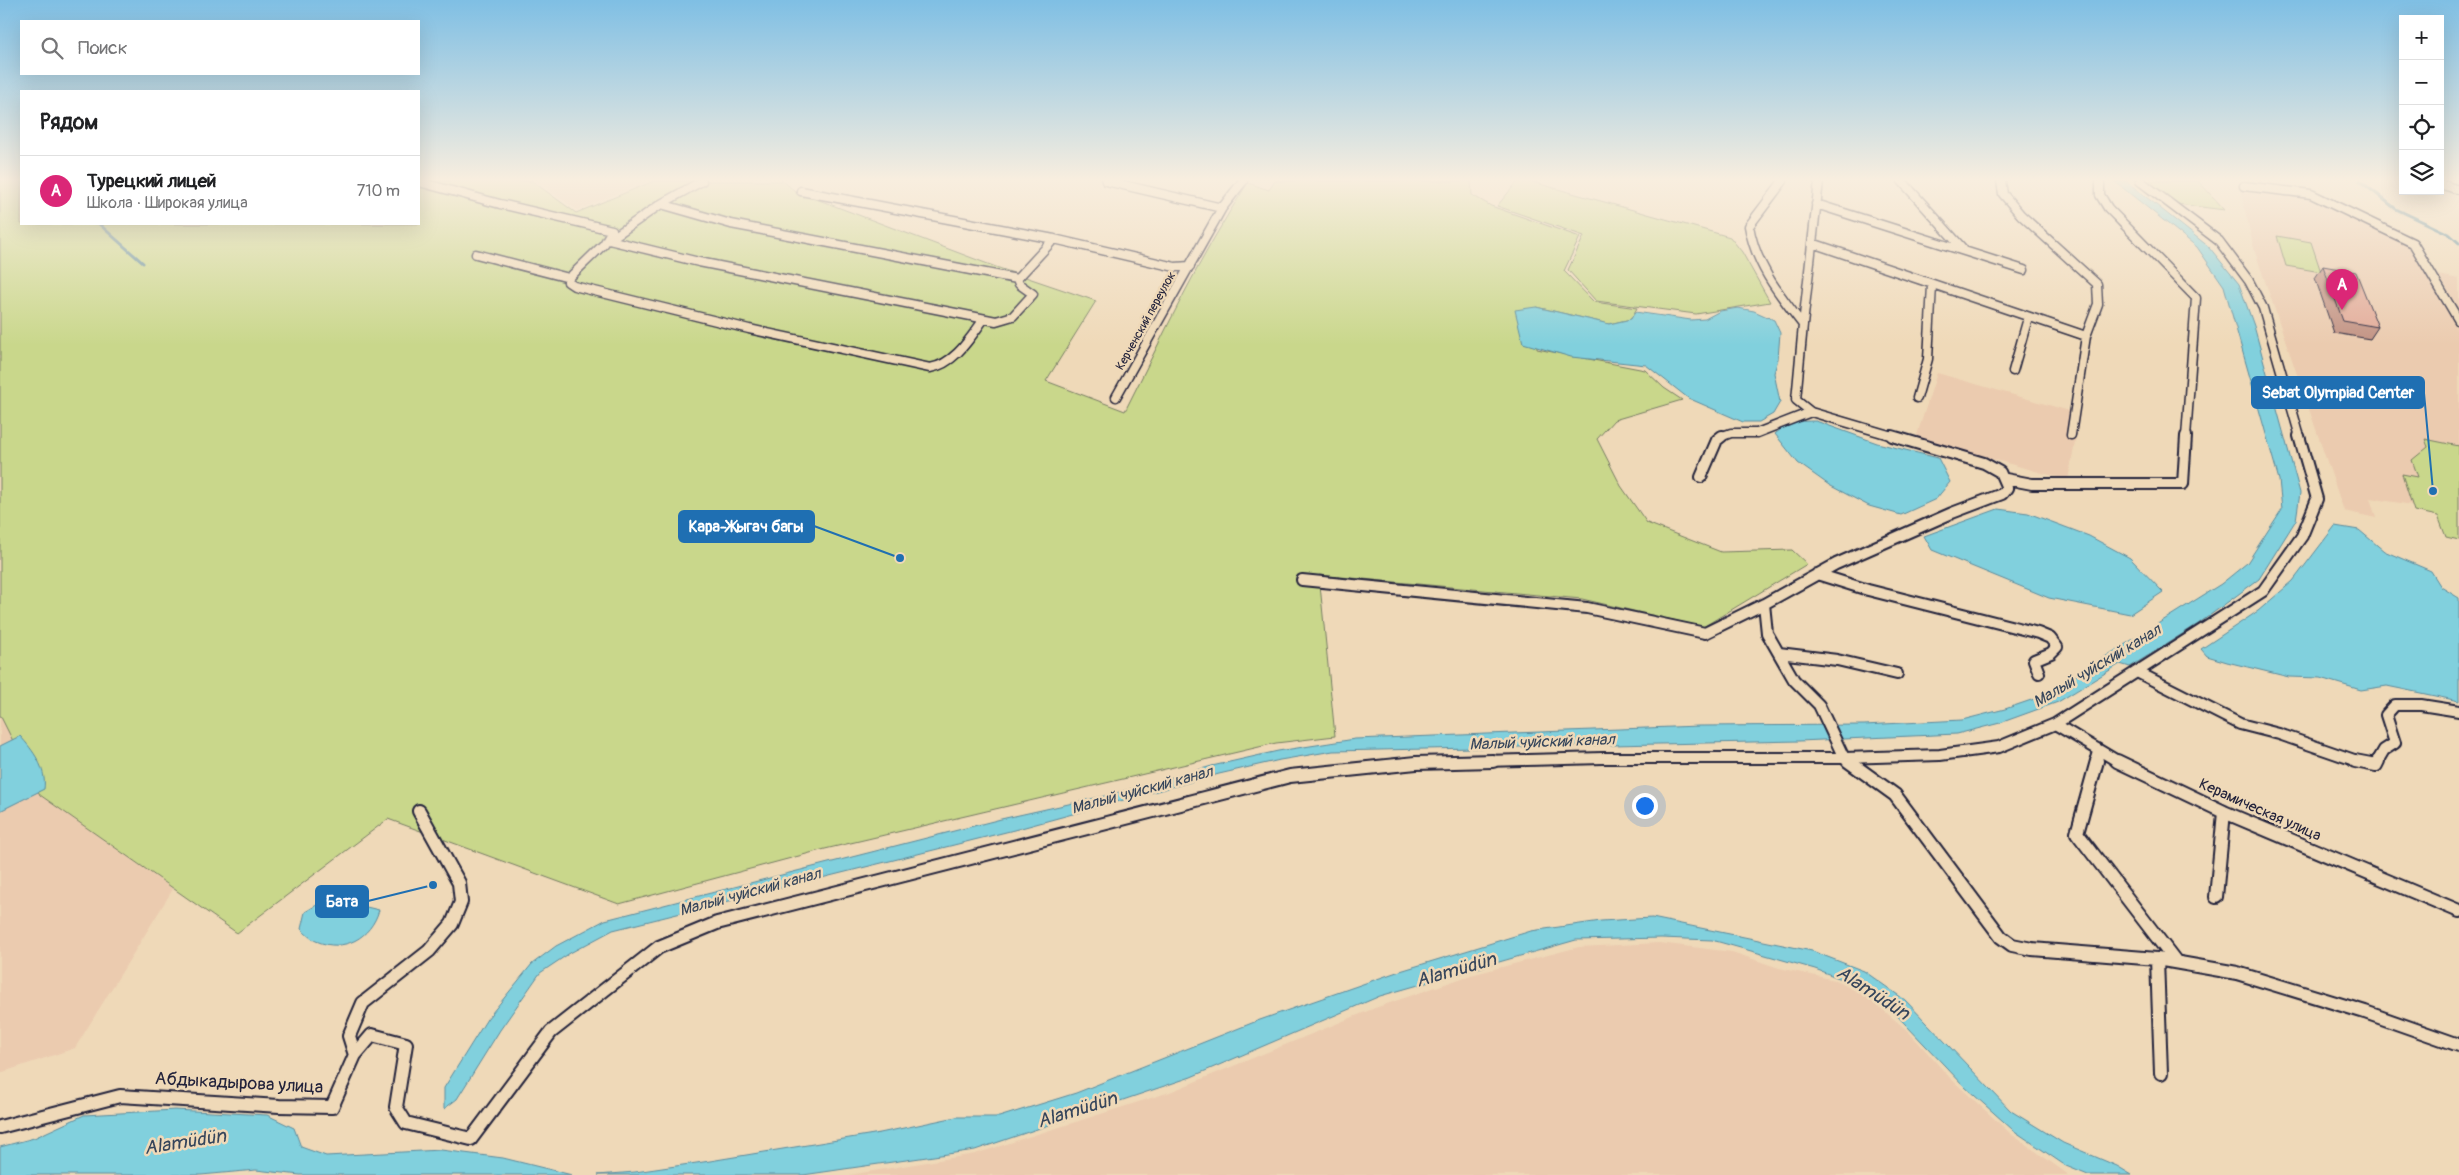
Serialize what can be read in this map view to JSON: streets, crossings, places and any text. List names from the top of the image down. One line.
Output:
{"streets":{"street":["Керченский переулок","Керамическая улица","Абдыкадырова улица"]},"water":["Малый чуйский канал","Alamüdün"],"places":["Sebat Olympiad Center","Кара-Жыгач багы","Бата"],"page":{"map_buttons":["+","−"],"search":"Поиск","heading":"Рядом","list":[{"mark":"A","name":"Турецкий лицей","note":"Школа · Широкая улица","value":"710 m"}],"pins":"A"}}
